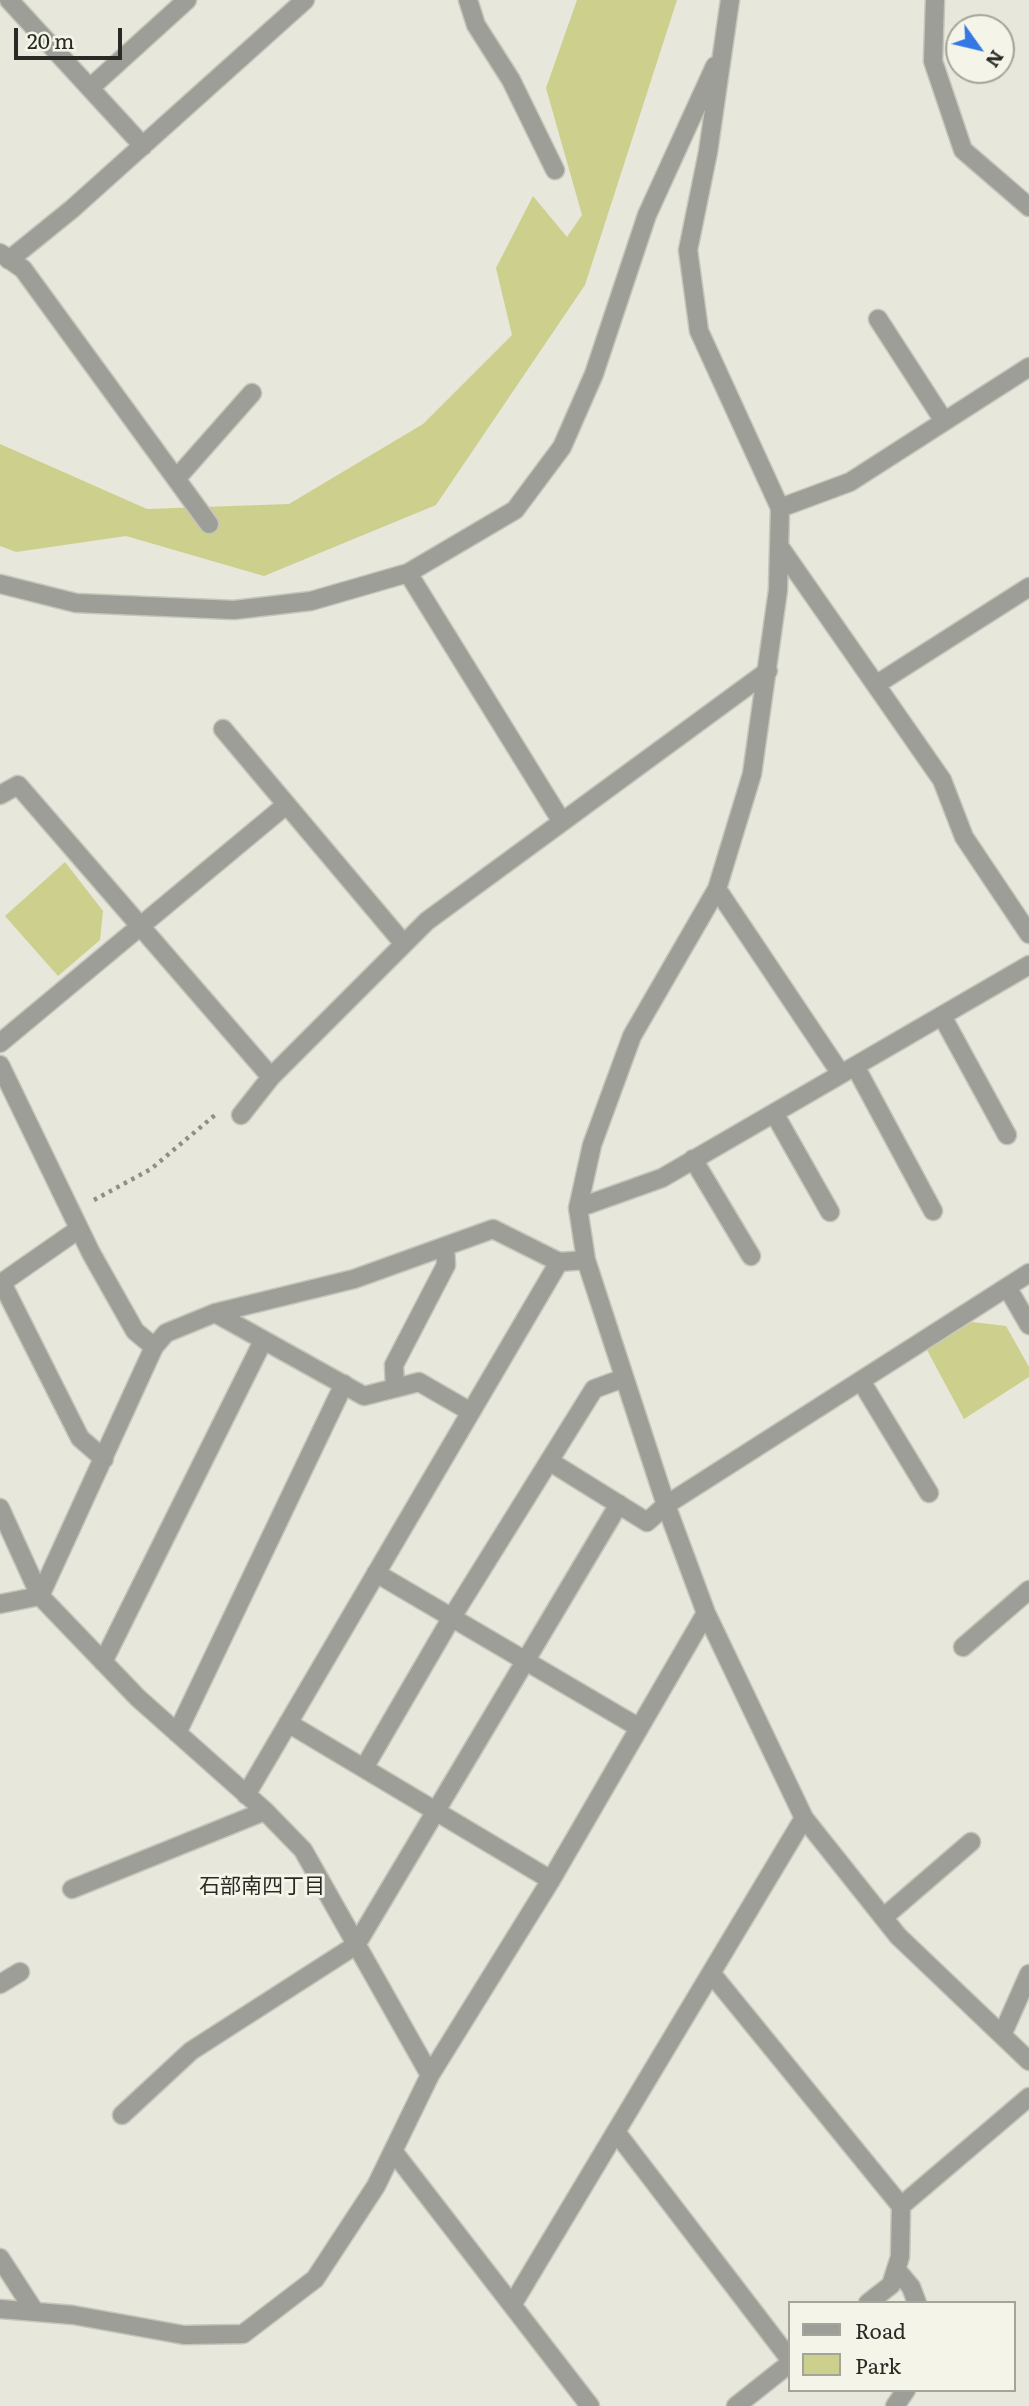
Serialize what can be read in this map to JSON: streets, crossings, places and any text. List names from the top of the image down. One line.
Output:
{"districts":["石部南四丁目"],"legend":["Road","Park"],"scale_bar":"20 m","north":"bottom right"}
